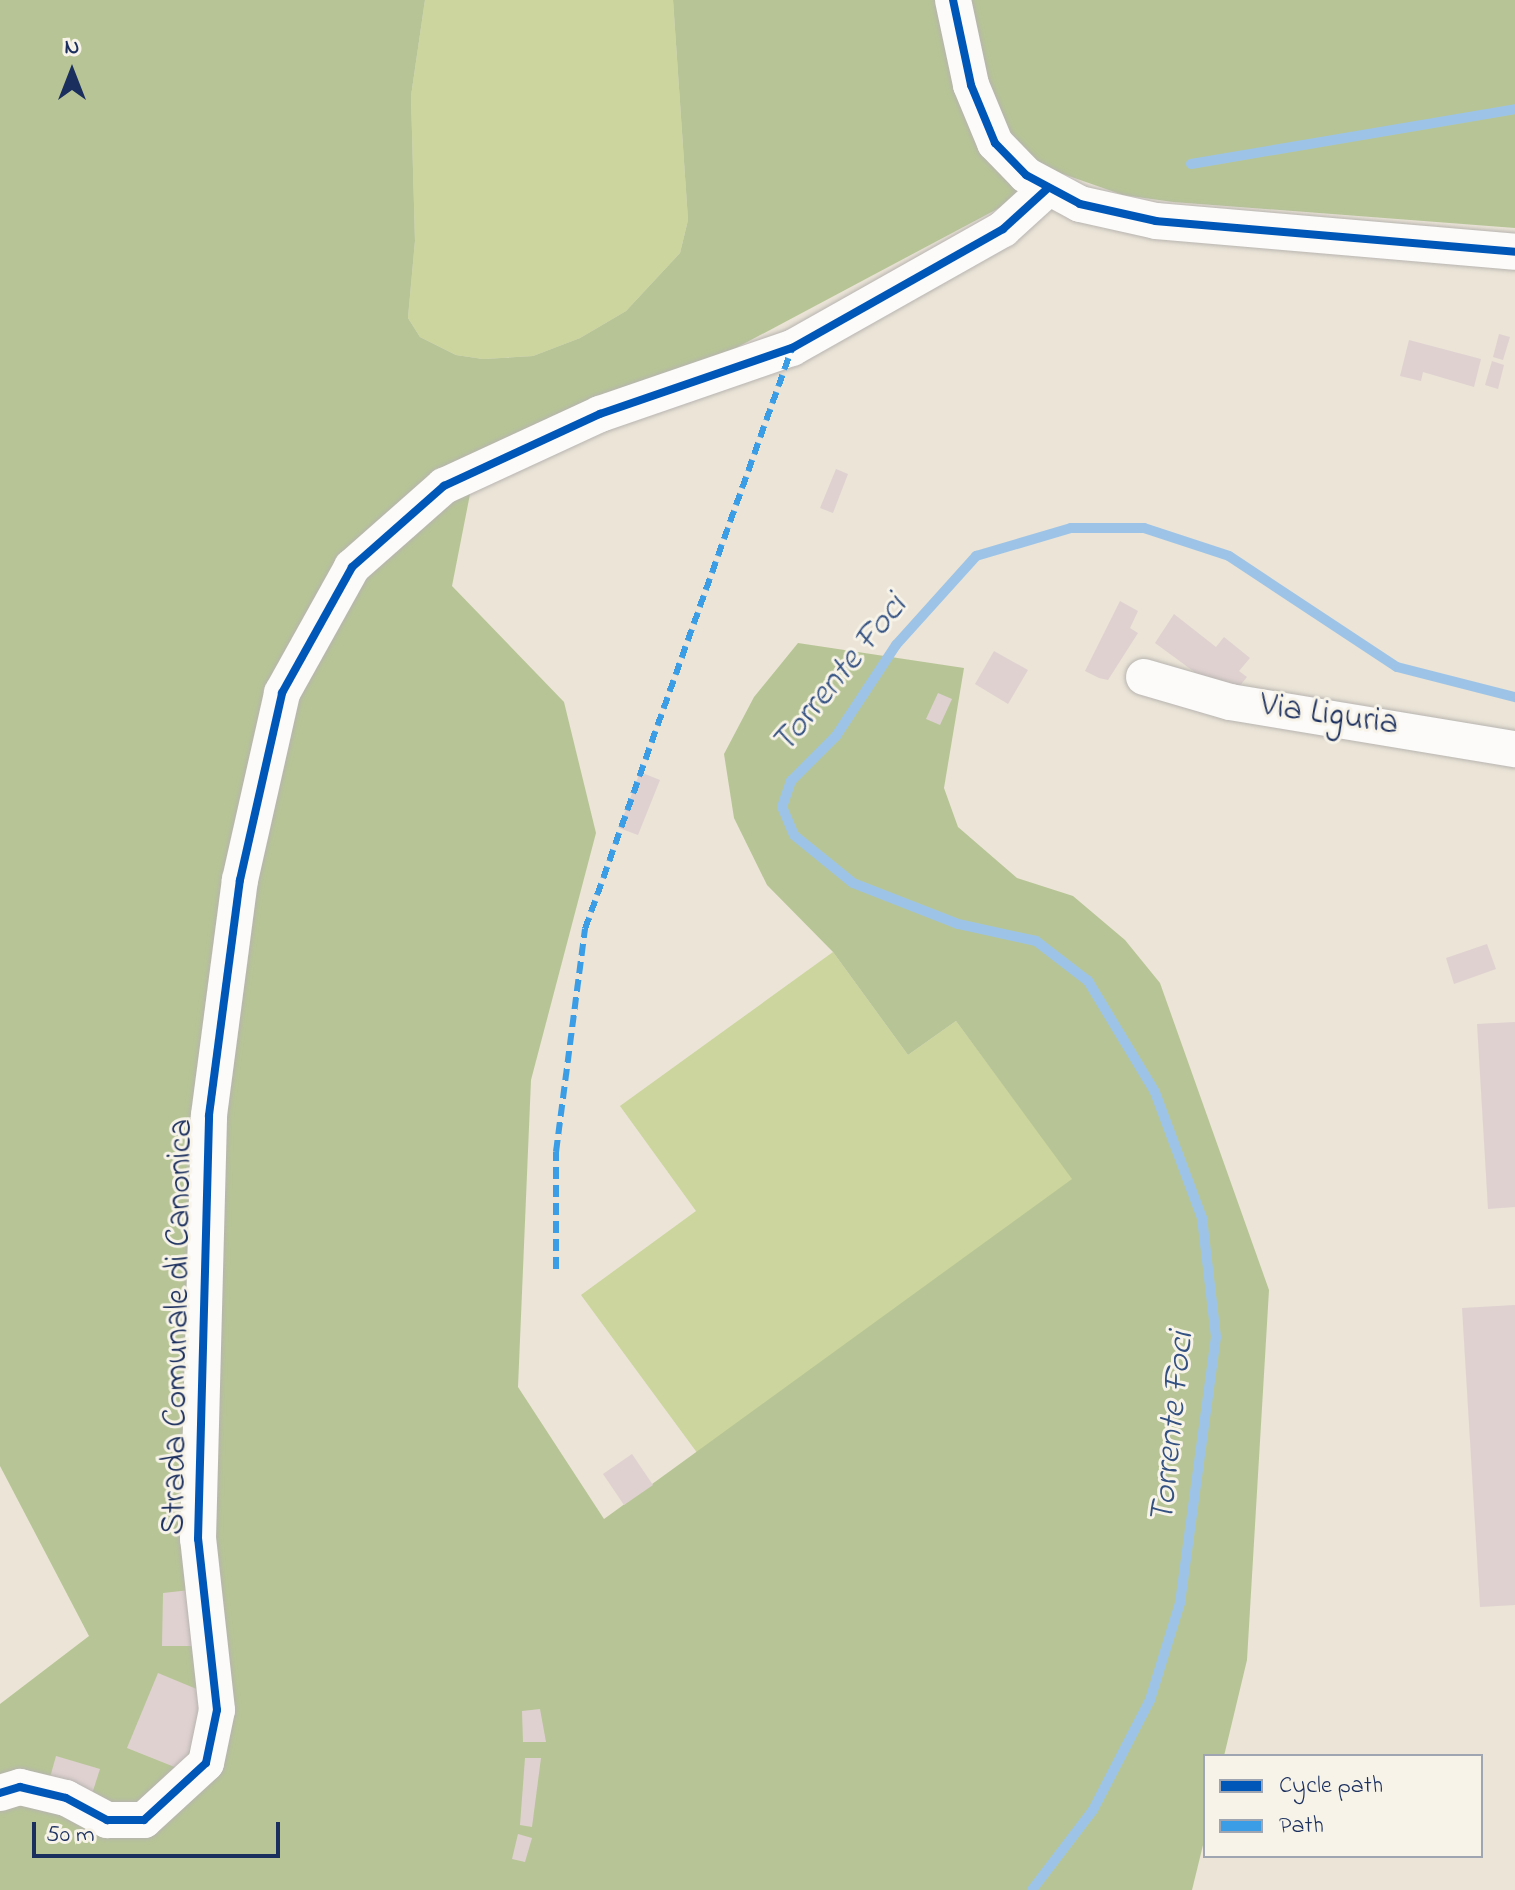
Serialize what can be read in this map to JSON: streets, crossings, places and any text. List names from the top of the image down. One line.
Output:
{"streets":{"street":["Via Liguria","Strada Comunale di Canonica"]},"water":["Torrente Foci"],"legend":["Cycle path","Path"],"scale_bar":"50 m","north":"top"}
